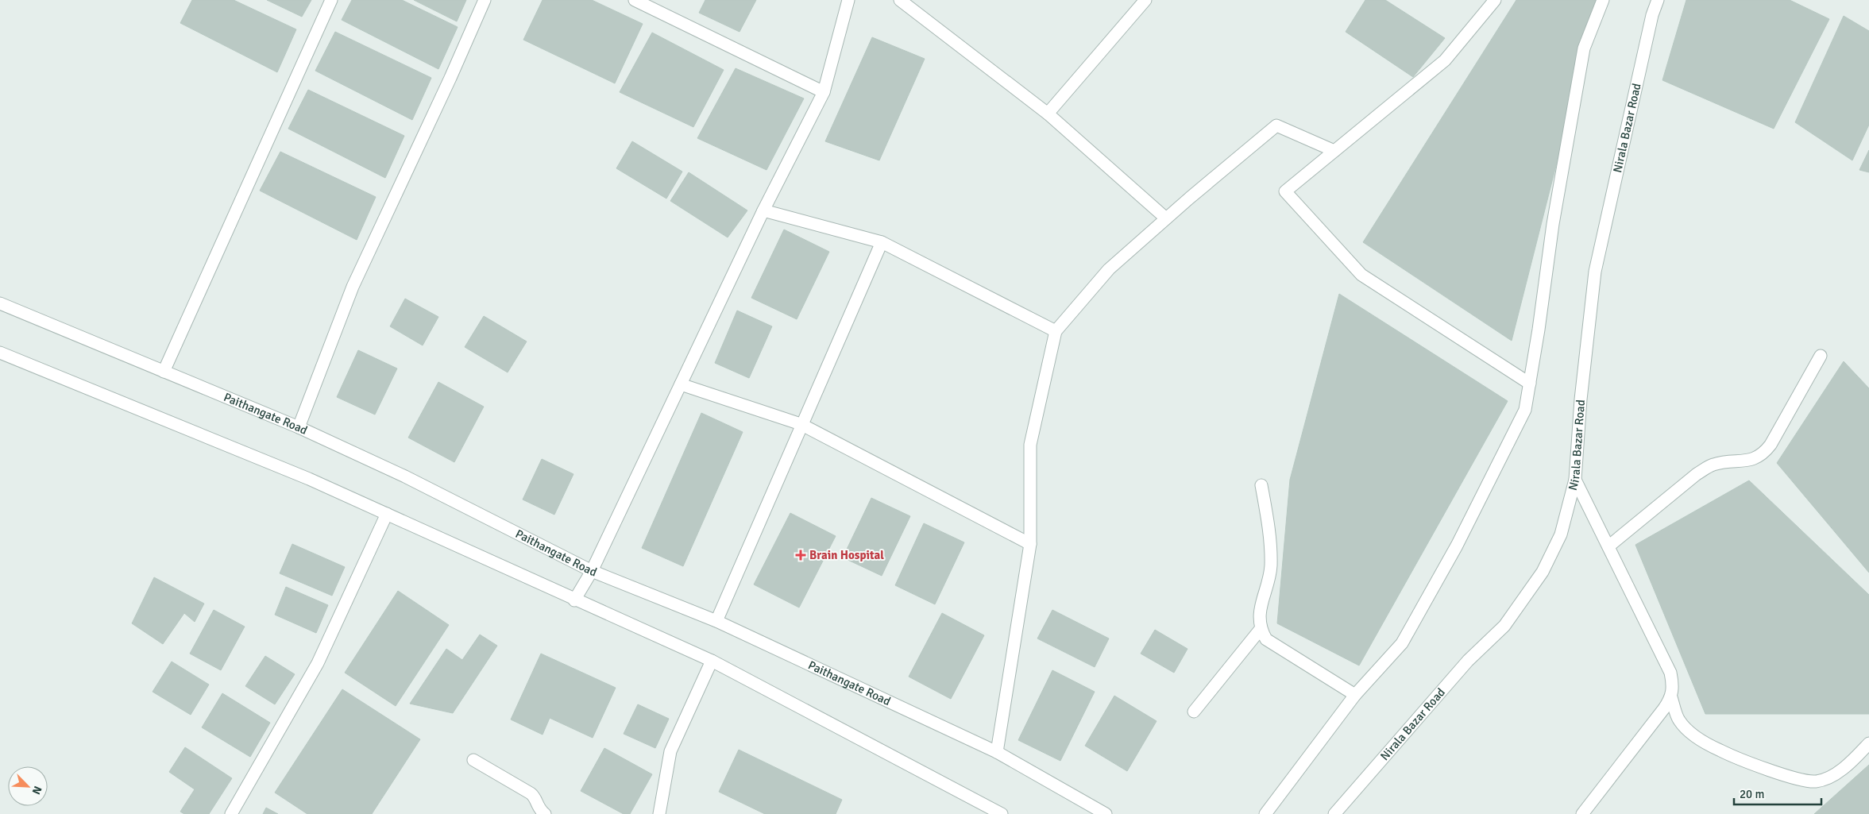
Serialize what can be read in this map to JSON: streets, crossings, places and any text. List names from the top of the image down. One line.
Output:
{"streets":{"street":["Nirala Bazar Road","Paithangate Road"]},"places":{"health":["Brain Hospital"]},"scale_bar":"20 m","north":"bottom right"}
